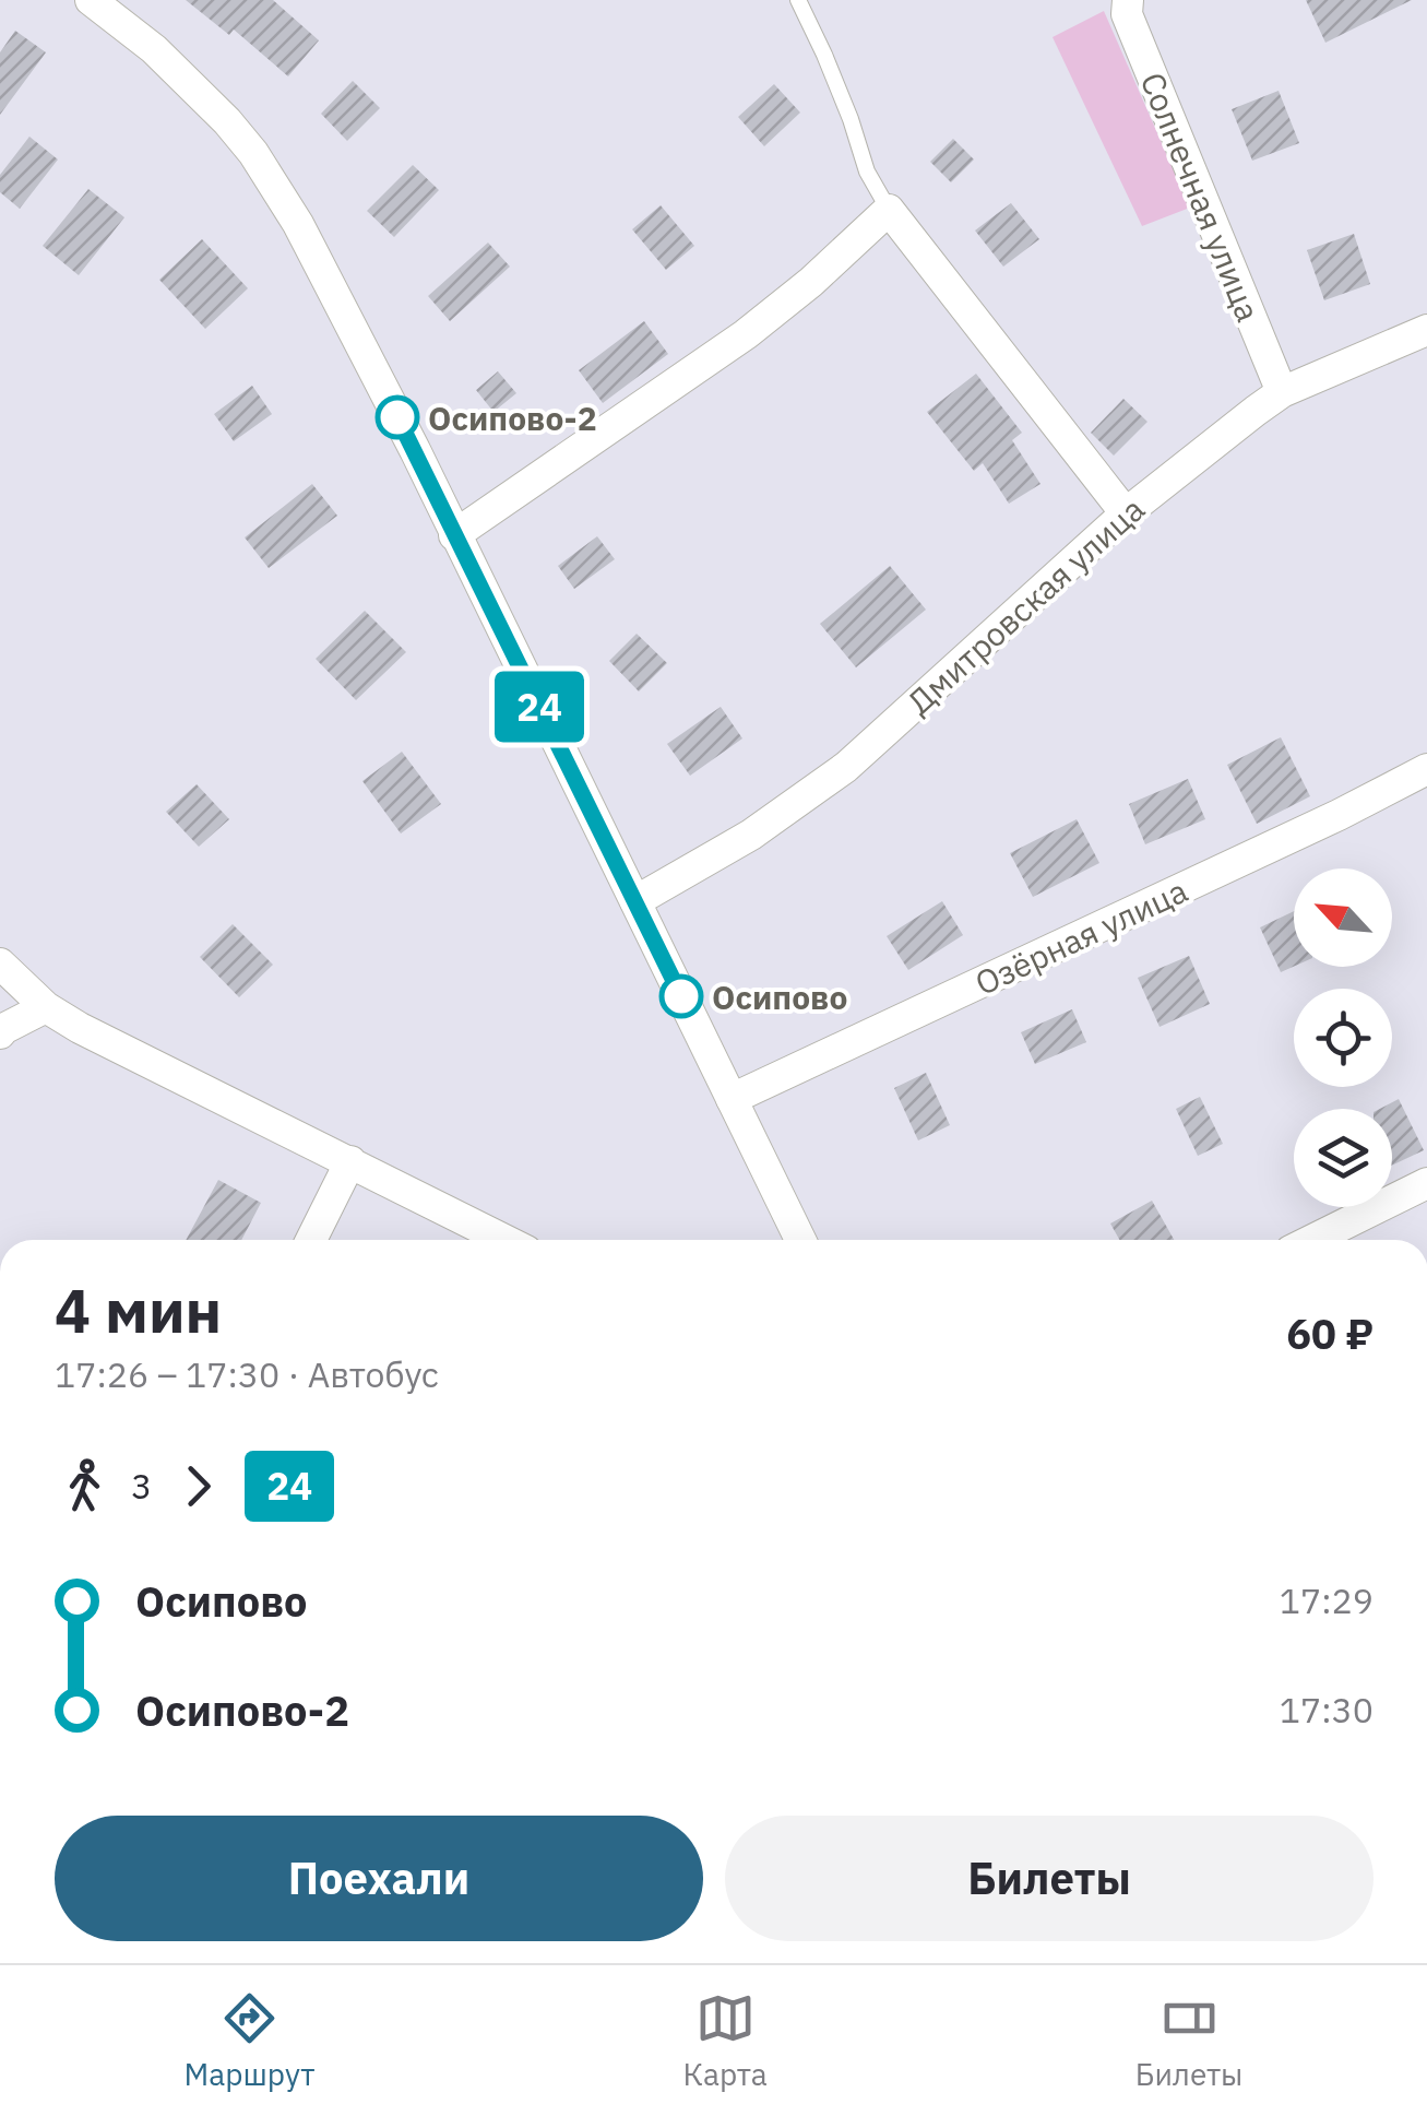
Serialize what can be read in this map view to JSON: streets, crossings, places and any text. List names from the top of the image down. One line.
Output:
{"streets":{"street":["Солнечная улица","Дмитровская улица","Озёрная улица"]},"crossings":[["Солнечная улица","Дмитровская улица"]],"places":["Осипово-2","Осипово"],"lines":["bus line 24"],"north":"top left","page":{"on_map":"24","heading":["4 мин","17:26 – 17:30 · Автобус","60 ₽"],"legs":["3","24"],"list":[{"name":"Осипово","value":"17:29"},{"name":"Осипово-2","value":"17:30"}],"buttons":["Поехали","Билеты"],"tabs":["Маршрут","Карта","Билеты"]}}
